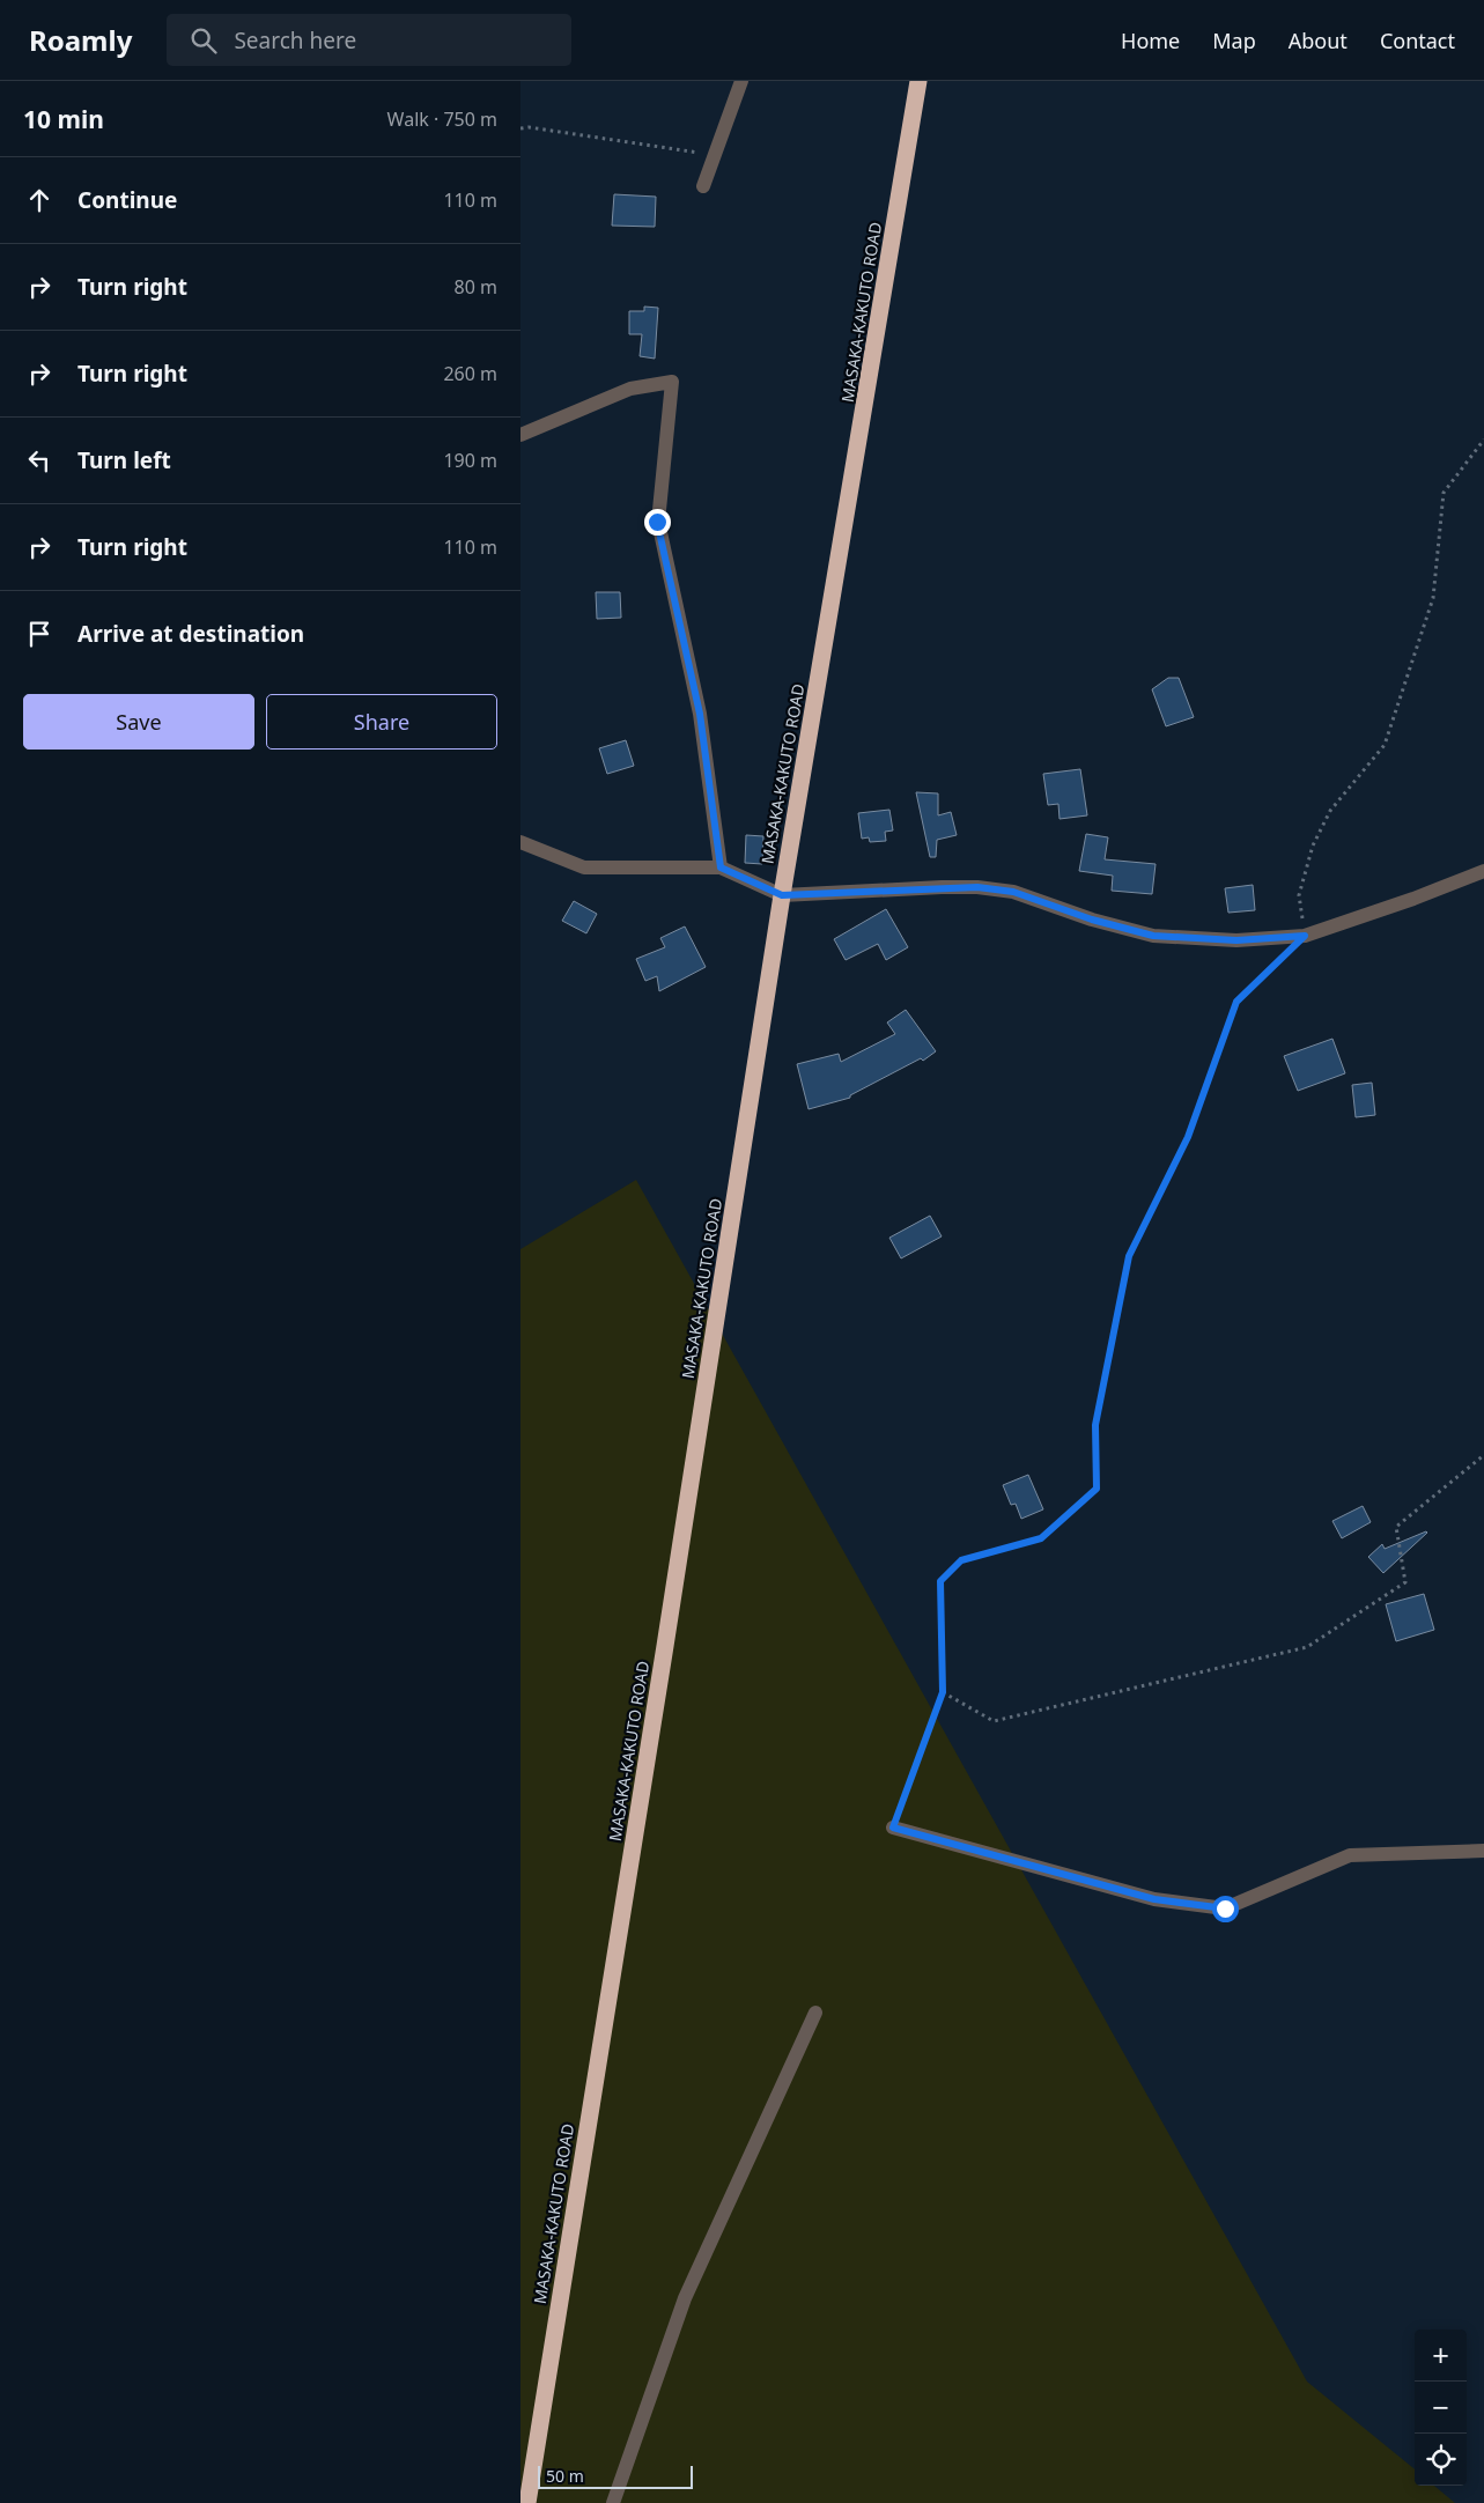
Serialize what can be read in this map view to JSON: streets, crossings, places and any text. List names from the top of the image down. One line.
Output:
{"streets":{"highway":["MASAKA-KAKUTO ROAD"]},"scale_bar":"50 m","page":{"header":"Roamly","search":"Search here","nav":["Home","Map","About","Contact"],"heading":["10 min","Walk · 750 m"],"list":[["Continue","110 m"],["Turn right","80 m"],["Turn right","260 m"],["Turn left","190 m"],["Turn right","110 m"],"Arrive at destination"],"buttons":["Save","Share"],"map_buttons":["+","−"],"scale":"50 m"}}
